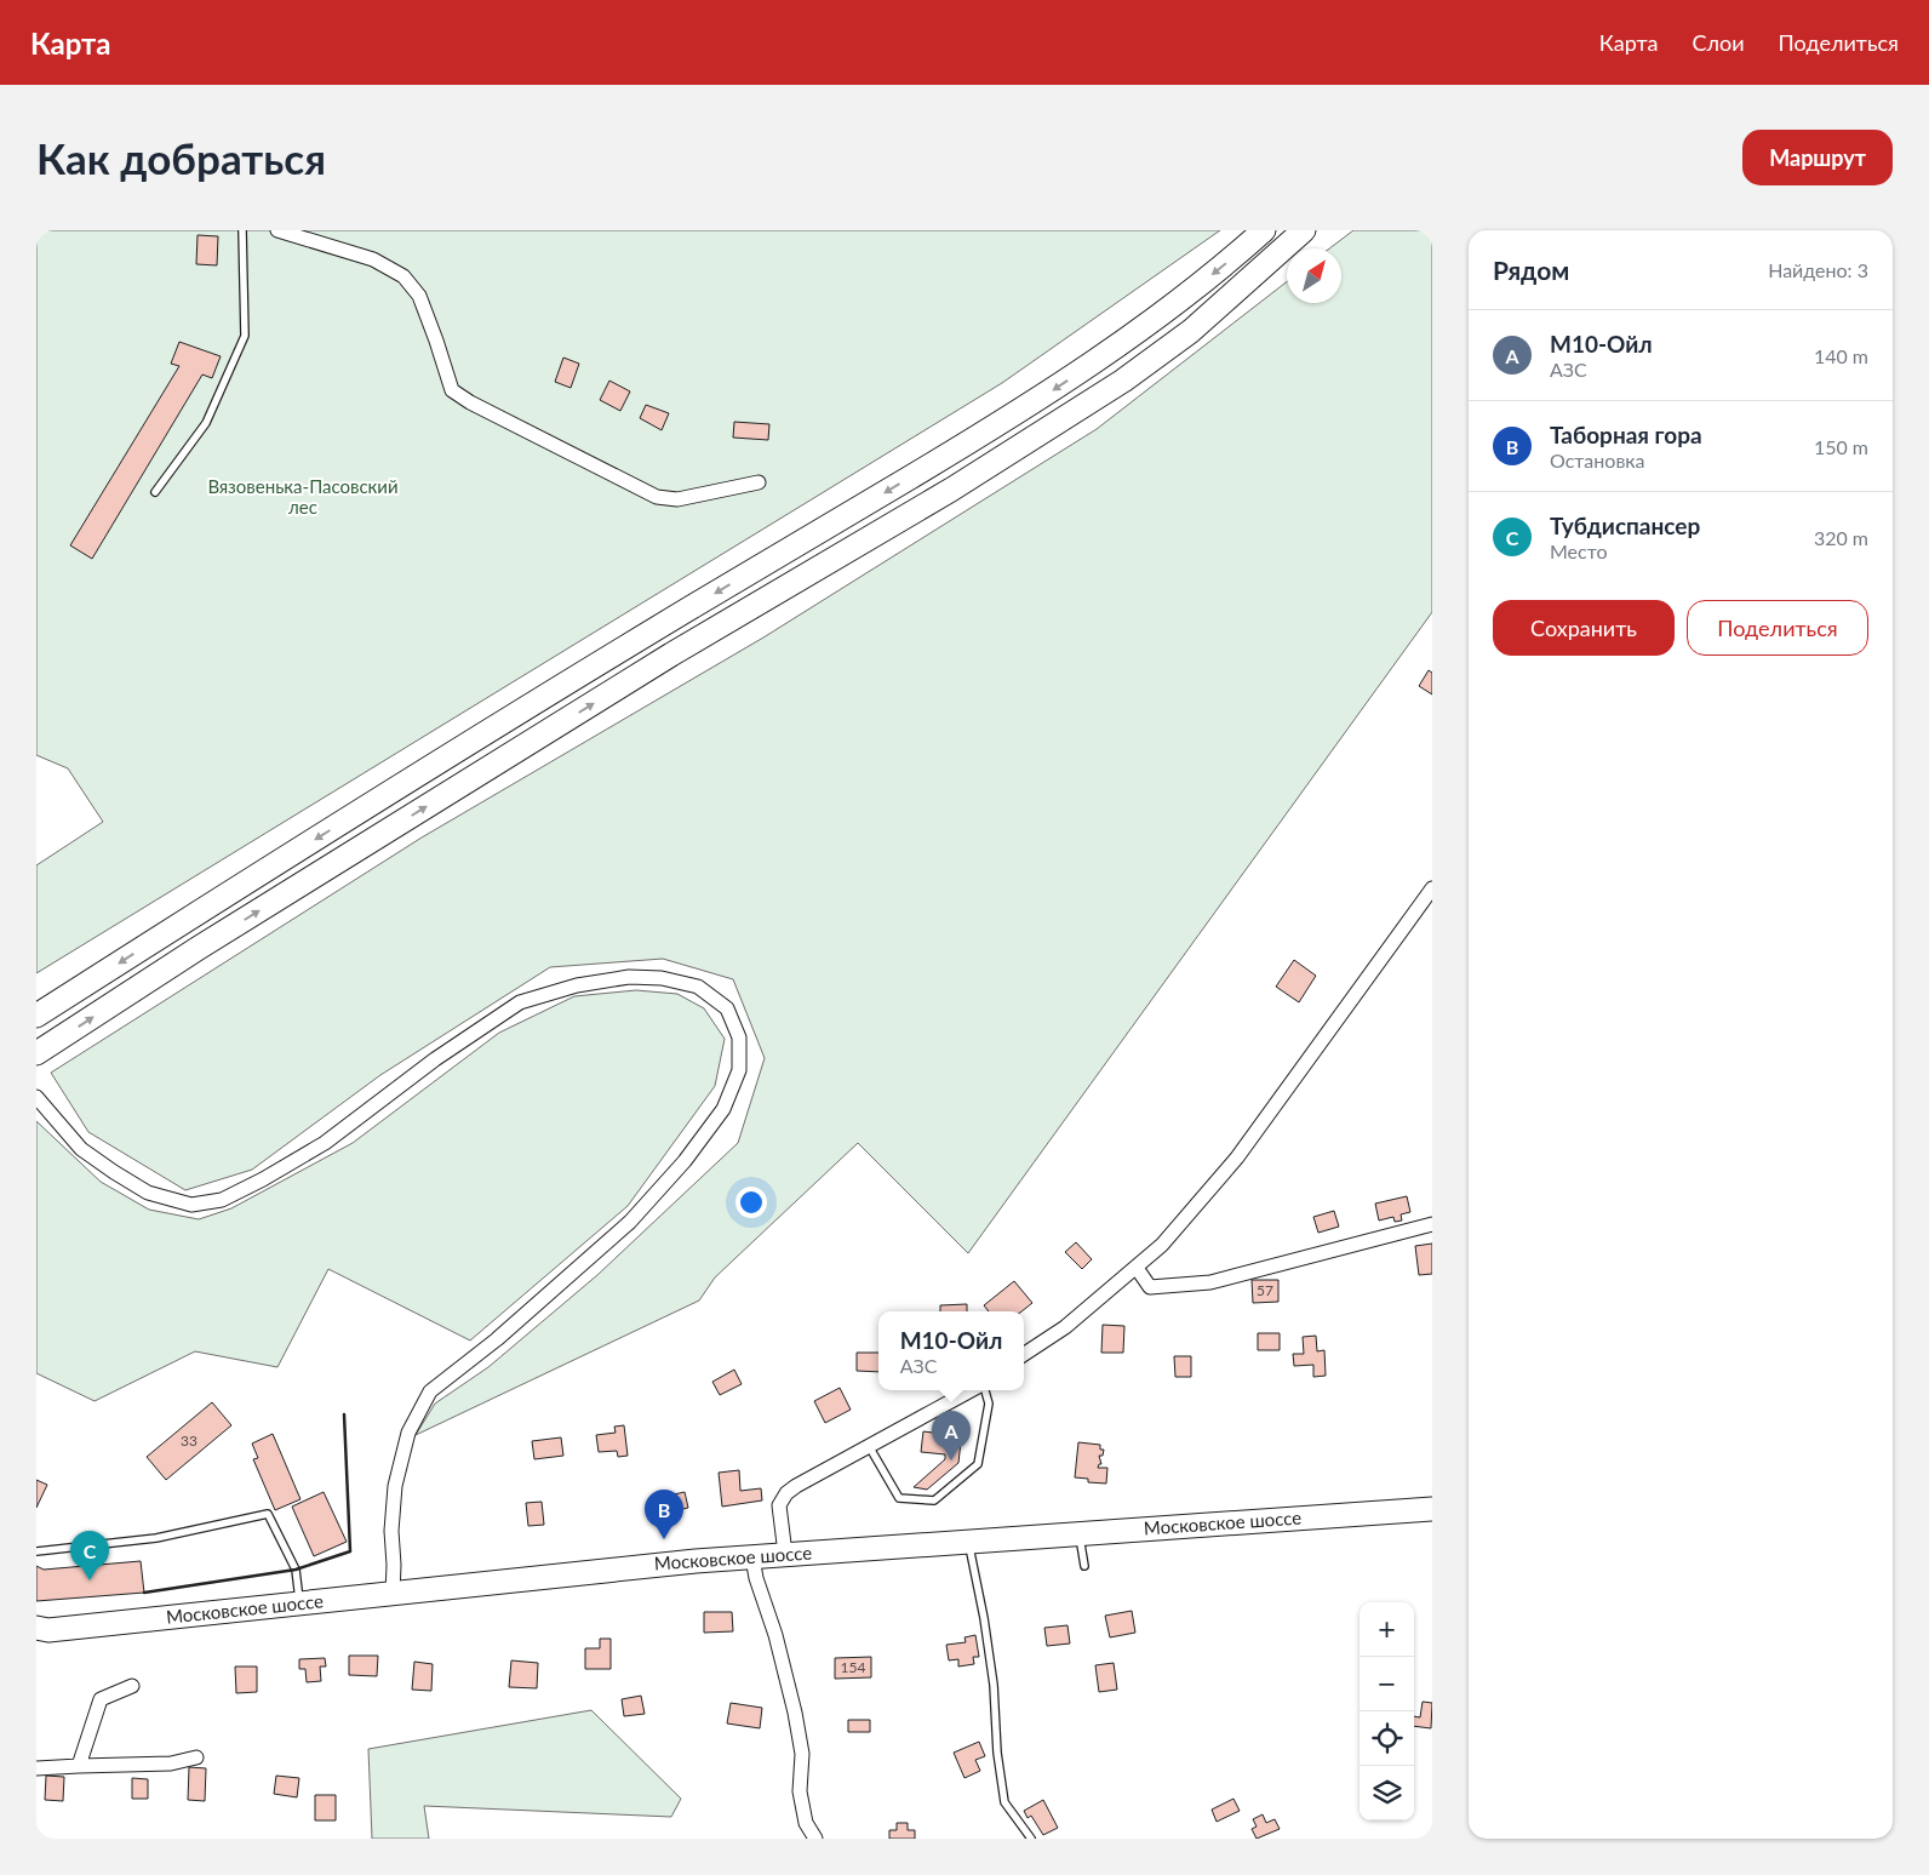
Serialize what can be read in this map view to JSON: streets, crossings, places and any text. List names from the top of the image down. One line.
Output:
{"streets":{"main road":["Московское шоссе"]},"parks":["Вязовенька-Пасовский лес"],"house_numbers":["57","33","154"],"north":"top right","page":{"header":"Карта","nav":["Карта","Слои","Поделиться"],"buttons":["Маршрут",["Сохранить","Поделиться"]],"title":"Как добраться","heading":["Рядом","Найдено: 3"],"list":[{"mark":"A","name":"М10-Ойл","note":"АЗС","value":"140 m"},{"mark":"B","name":"Таборная гора","note":"Остановка","value":"150 m"},{"mark":"C","name":"Тубдиспансер","note":"Место","value":"320 m"}],"popup":["М10-Ойл","АЗС"],"pins":["A","B","C"],"map_buttons":["+","−"]}}
